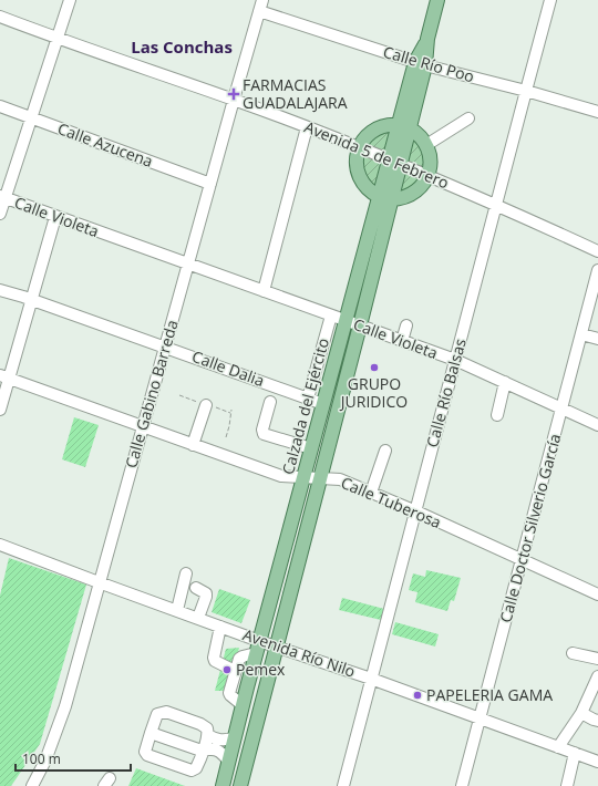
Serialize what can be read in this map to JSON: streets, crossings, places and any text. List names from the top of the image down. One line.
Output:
{"streets":{"main road":["Calzada del Ejército"],"street":["Calle Río Poo","Calle Azucena","Avenida 5 de Febrero","Calle Violeta","Calle Dalia","Calle Río Balsas","Calle Gabino Barreda","Calle Tuberosa","Calle Doctor Silverio García","Avenida Río Nilo"]},"crossings":[["Calle Río Poo","Calle Río Balsas"],["Calle Río Poo","Calle Gabino Barreda"],["Calle Río Poo","Calzada del Ejército"],["Calle Azucena","Calle Gabino Barreda"],["Avenida 5 de Febrero","Calle Río Balsas"],["Avenida 5 de Febrero","Calle Gabino Barreda"],["Avenida 5 de Febrero","Calzada del Ejército"],["Calle Violeta","Calle Río Balsas"],["Calle Violeta","Calle Gabino Barreda"],["Calle Violeta","Calzada del Ejército"],["Calle Violeta","Calle Doctor Silverio García"],["Calle Dalia","Calle Gabino Barreda"],["Calle Dalia","Calzada del Ejército"],["Calle Río Balsas","Calle Tuberosa"],["Calle Río Balsas","Avenida Río Nilo"],["Calle Gabino Barreda","Calle Tuberosa"],["Calle Gabino Barreda","Avenida Río Nilo"],["Calzada del Ejército","Calle Tuberosa"],["Calzada del Ejército","Avenida Río Nilo"],["Calle Tuberosa","Calle Doctor Silverio García"],["Calle Doctor Silverio García","Avenida Río Nilo"]],"districts":["Las Conchas"],"places":{"health":["FARMACIAS GUADALAJARA"],"other":["GRUPO JURIDICO","Pemex","PAPELERIA GAMA"]},"scale_bar":"100 m"}
